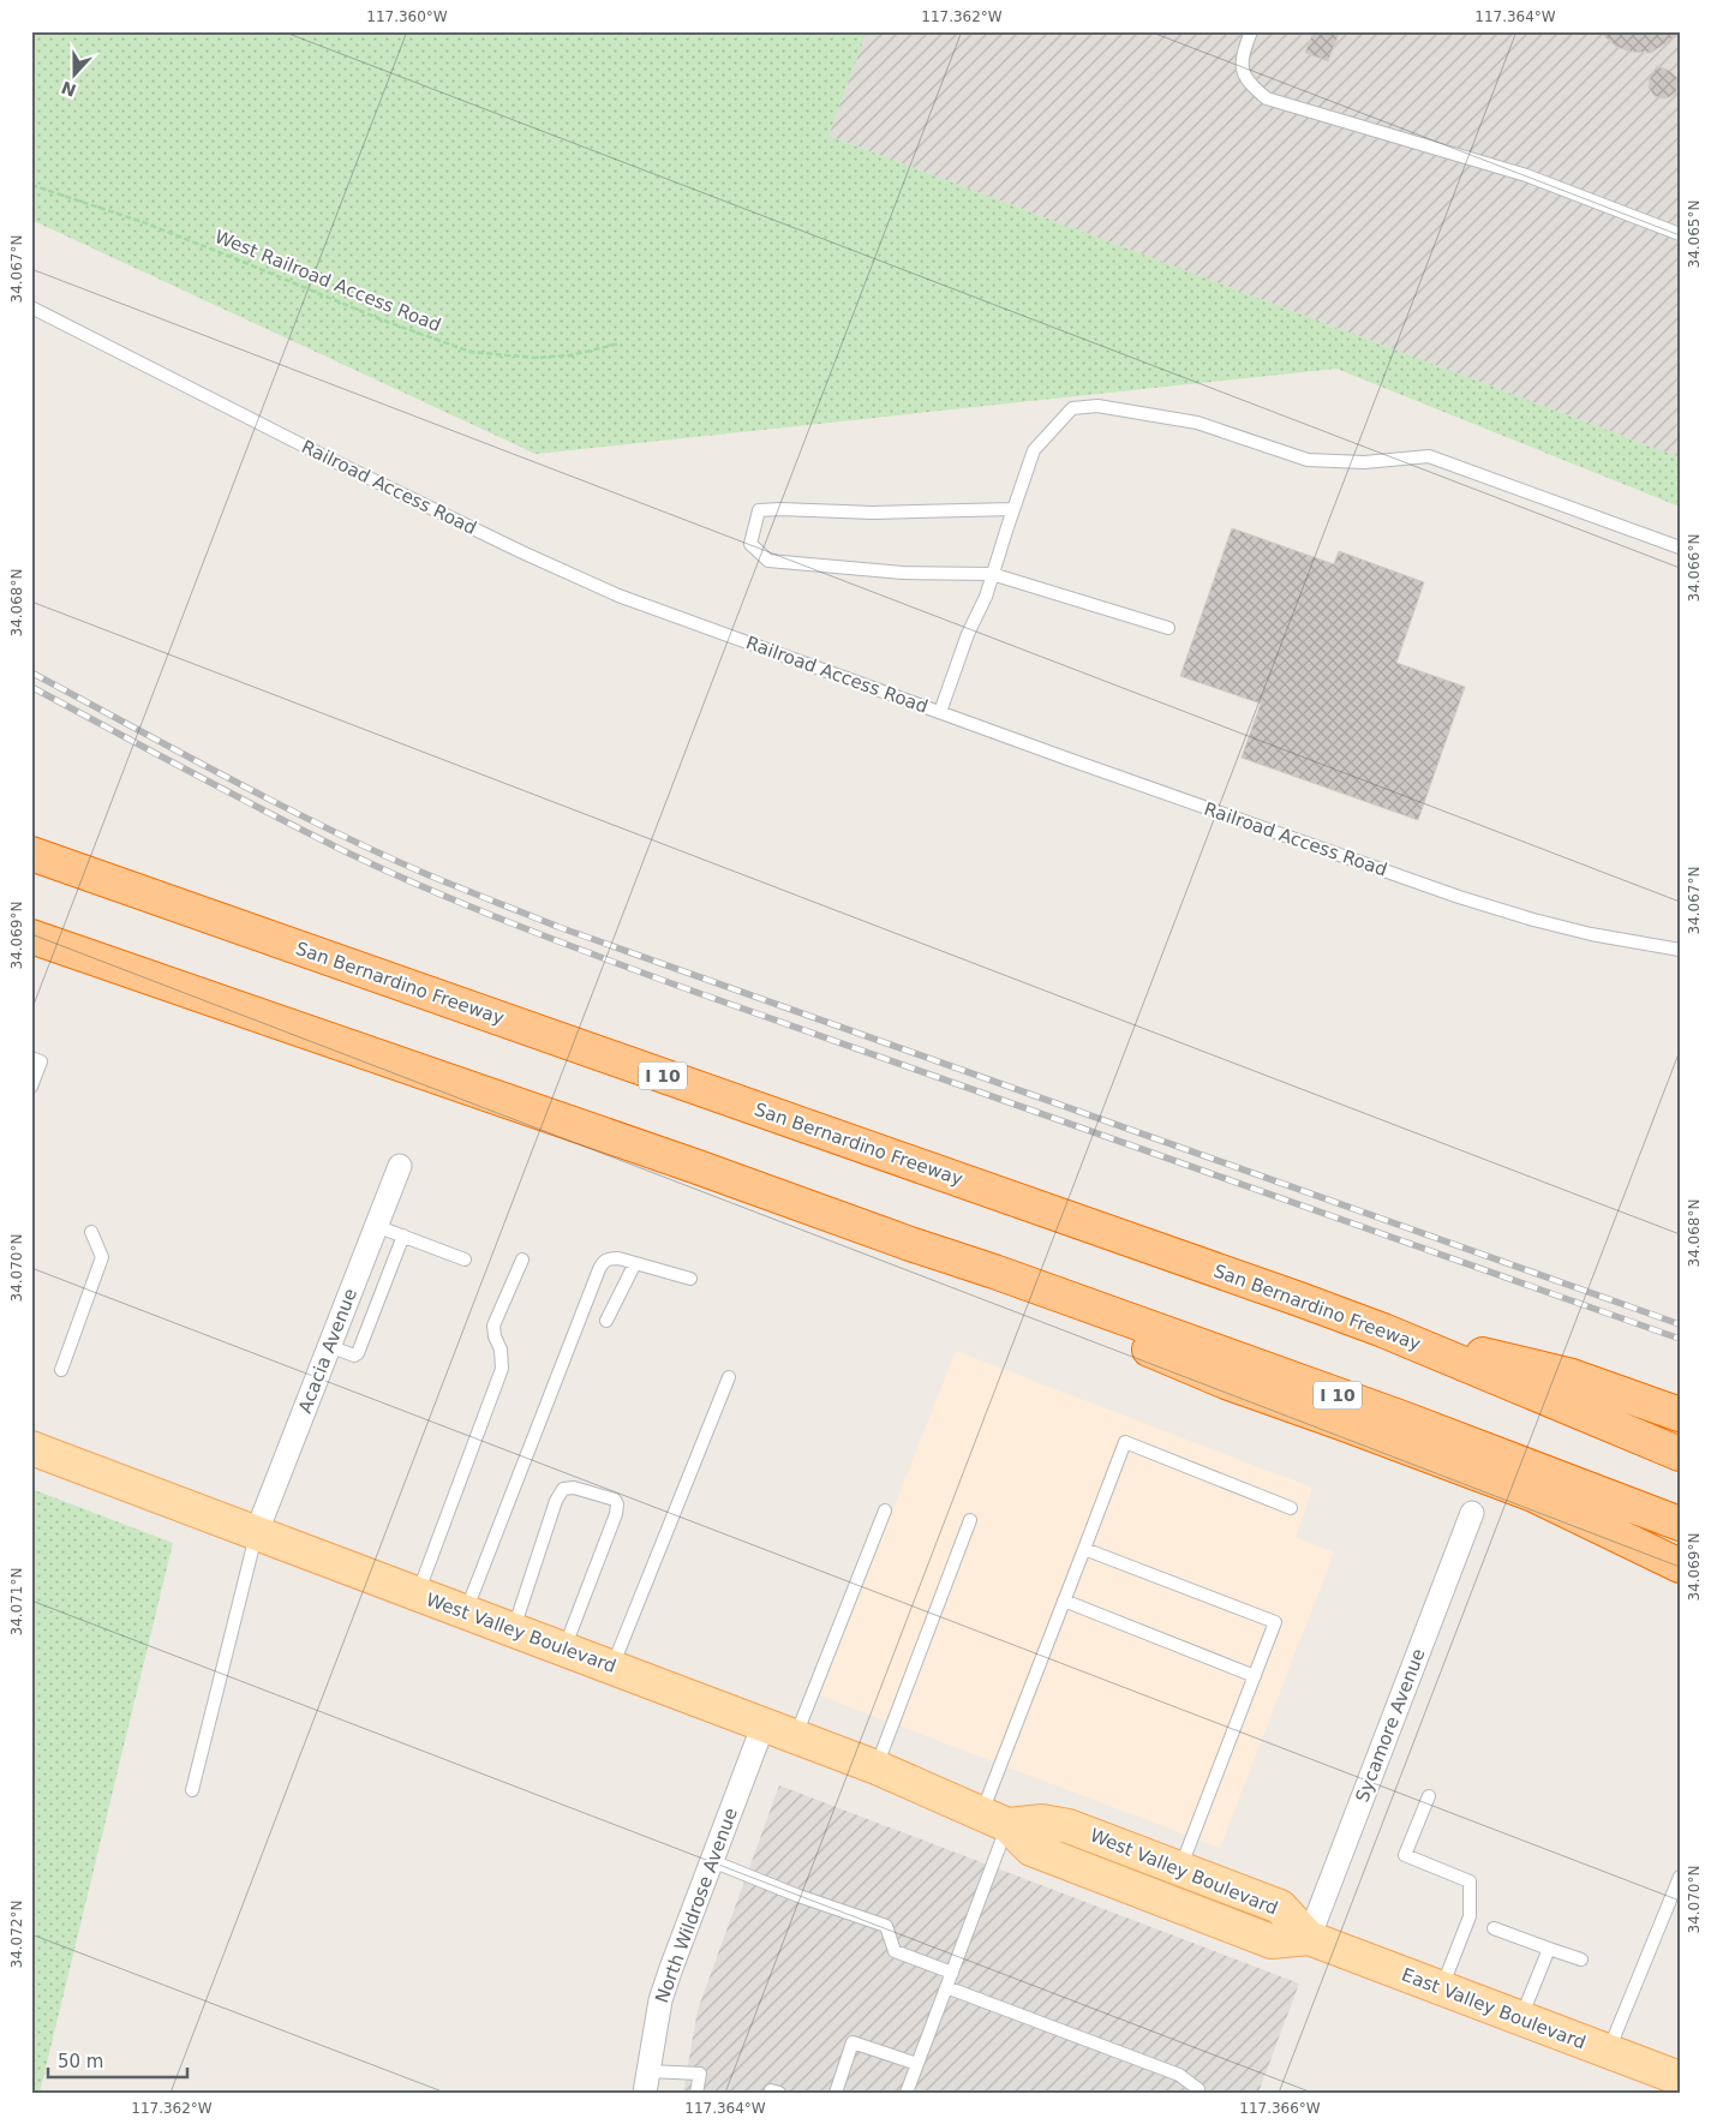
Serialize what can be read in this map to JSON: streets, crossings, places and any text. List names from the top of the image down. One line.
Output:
{"streets":{"highway":["San Bernardino Freeway","I 10"],"main road":["West Valley Boulevard","East Valley Boulevard"],"street":["Acacia Avenue","Sycamore Avenue","North Wildrose Avenue"],"lane":["Railroad Access Road"],"path":["West Railroad Access Road"]},"crossings":[["Acacia Avenue","West Valley Boulevard"],["West Valley Boulevard","Sycamore Avenue"],["West Valley Boulevard","North Wildrose Avenue"],["West Valley Boulevard","East Valley Boulevard"],["Sycamore Avenue","East Valley Boulevard"]],"scale_bar":"50 m","north":"bottom","coordinates":["117.360°W","117.362°W","117.364°W","34.065°N","34.067°N","34.066°N","34.068°N","34.069°N","34.070°N","34.071°N","34.072°N","117.366°W"]}
